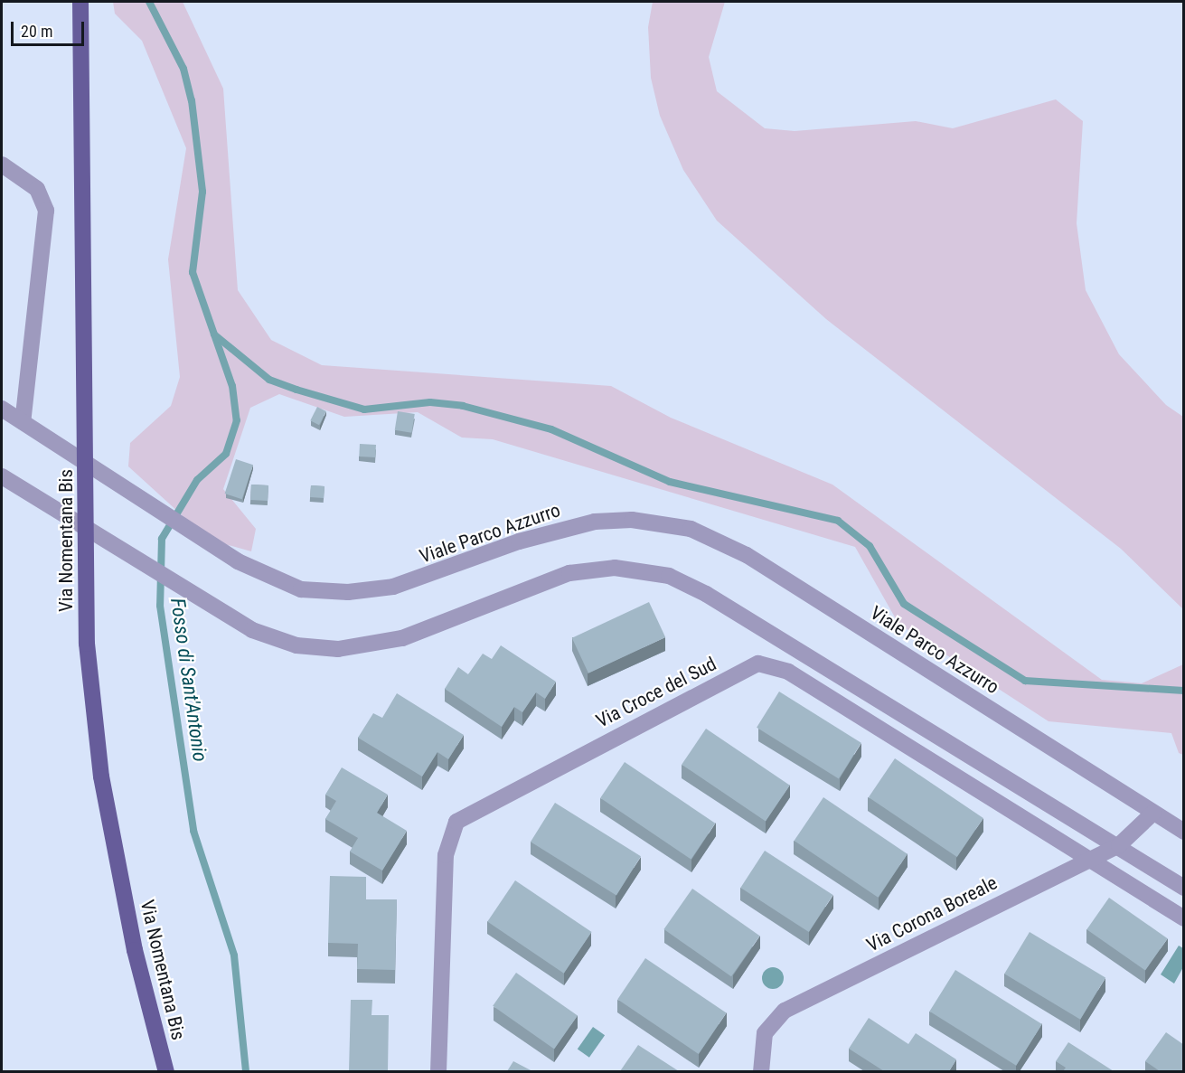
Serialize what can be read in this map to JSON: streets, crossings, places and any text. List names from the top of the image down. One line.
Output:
{"streets":{"main road":["Via Nomentana Bis"],"street":["Viale Parco Azzurro","Via Croce del Sud","Via Corona Boreale"]},"crossings":[["Viale Parco Azzurro","Via Corona Boreale"],["Via Croce del Sud","Via Corona Boreale"]],"water":["Fosso di Sant'Antonio"],"scale_bar":"20 m"}
